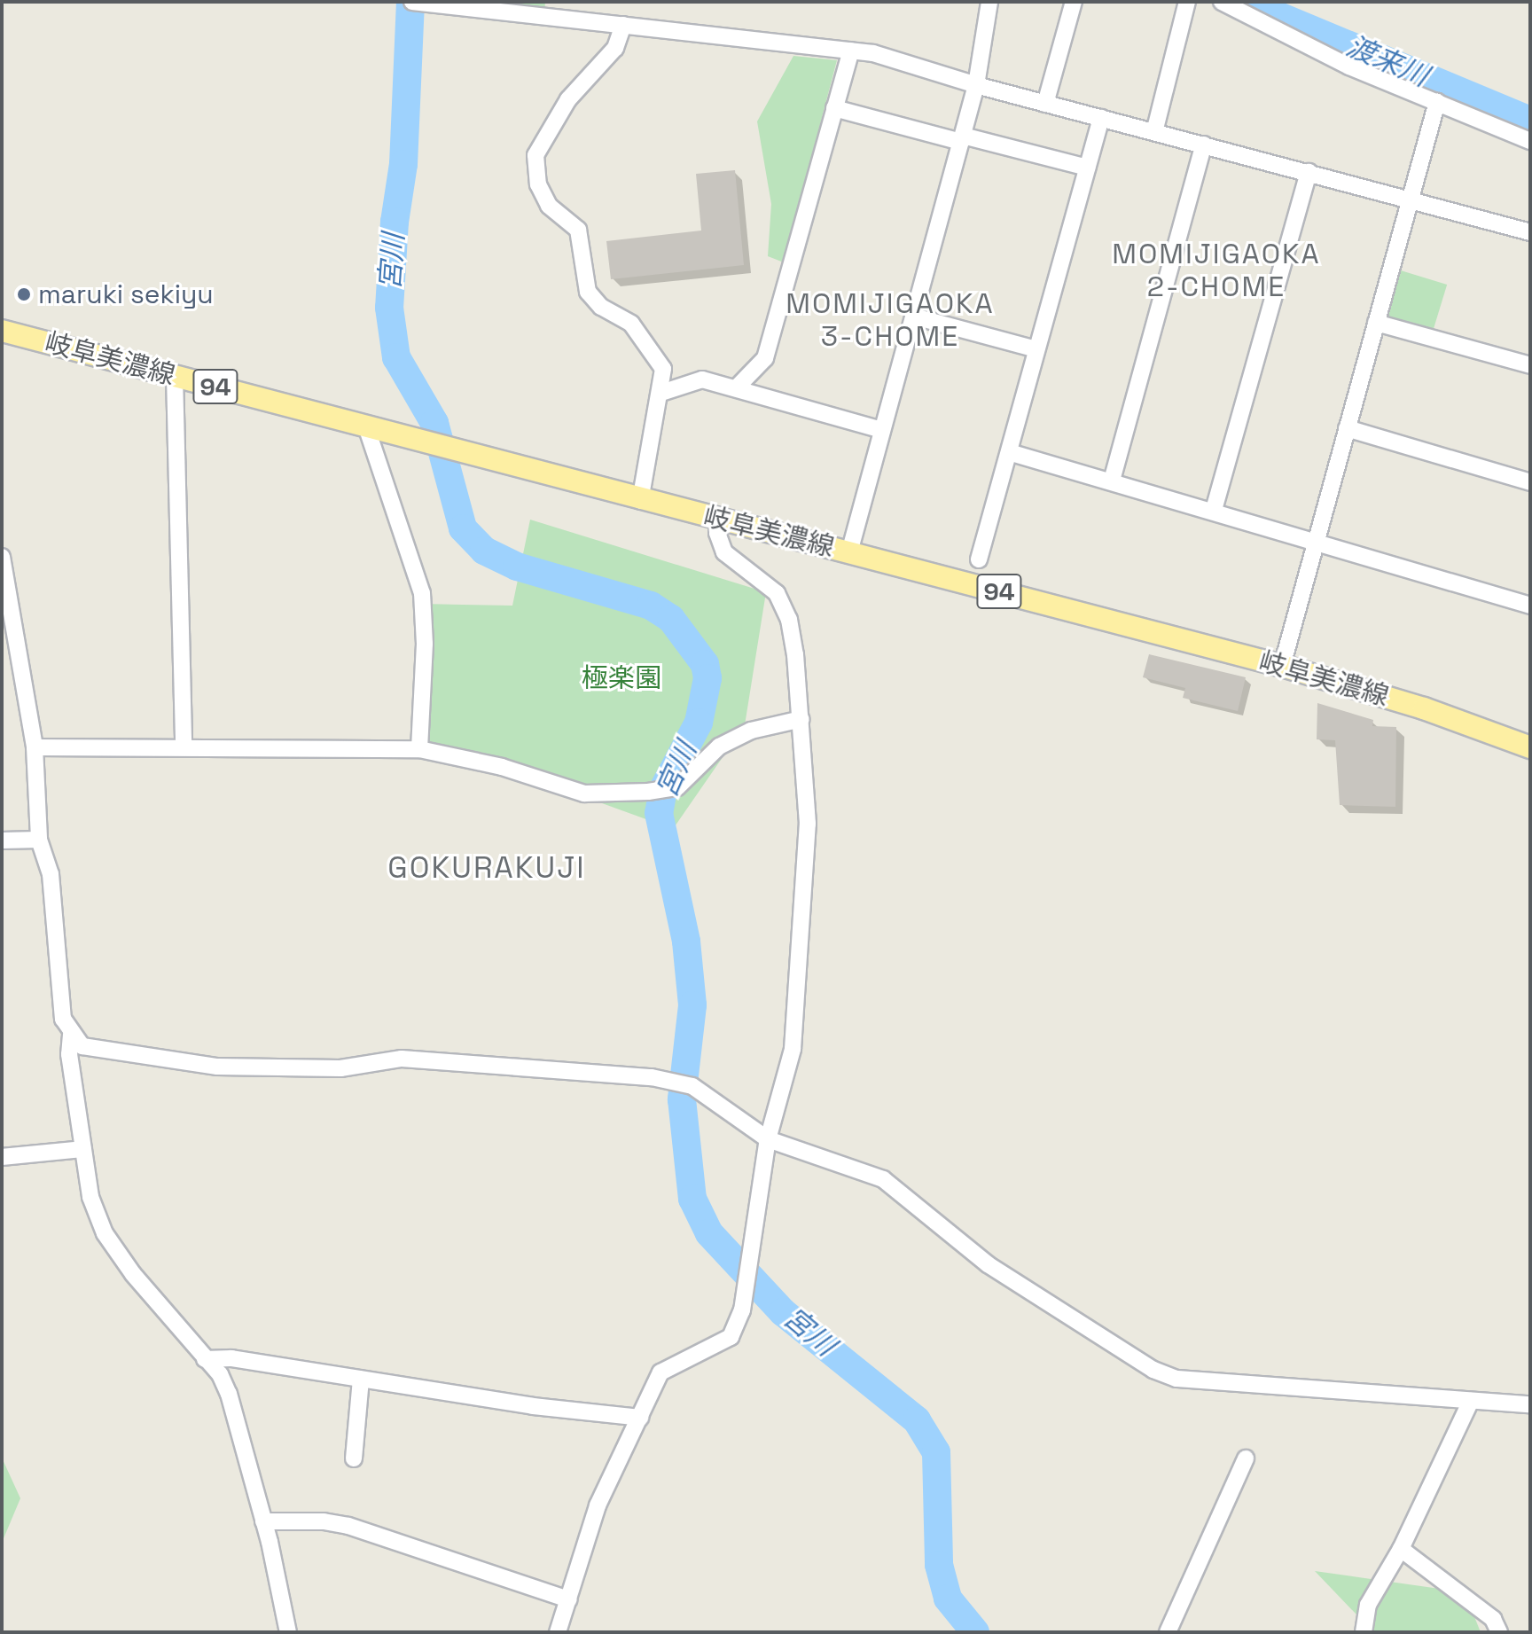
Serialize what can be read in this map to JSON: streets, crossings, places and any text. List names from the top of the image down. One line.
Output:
{"streets":{"main road":["岐阜美濃線","94"]},"districts":["MOMIJIGAOKA 2-CHOME","MOMIJIGAOKA 3-CHOME","GOKURAKUJI"],"water":["渡来川","宮川"],"parks":["極楽園"],"places":["maruki sekiyu"]}
